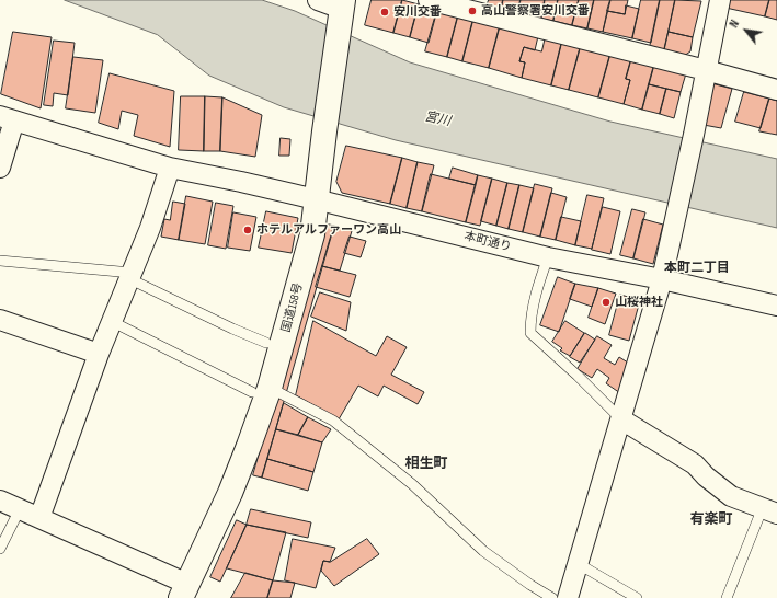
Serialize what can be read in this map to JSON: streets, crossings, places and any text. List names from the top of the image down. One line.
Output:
{"streets":{"highway":["国道158号"],"street":["本町通り"]},"crossings":[["本町通り","国道158号"]],"districts":["本町二丁目","相生町","有楽町"],"water":["宮川"],"places":["高山警察署安川交番","安川交番","ホテルアルファーワン高山","山桜神社"],"north":"top left"}
